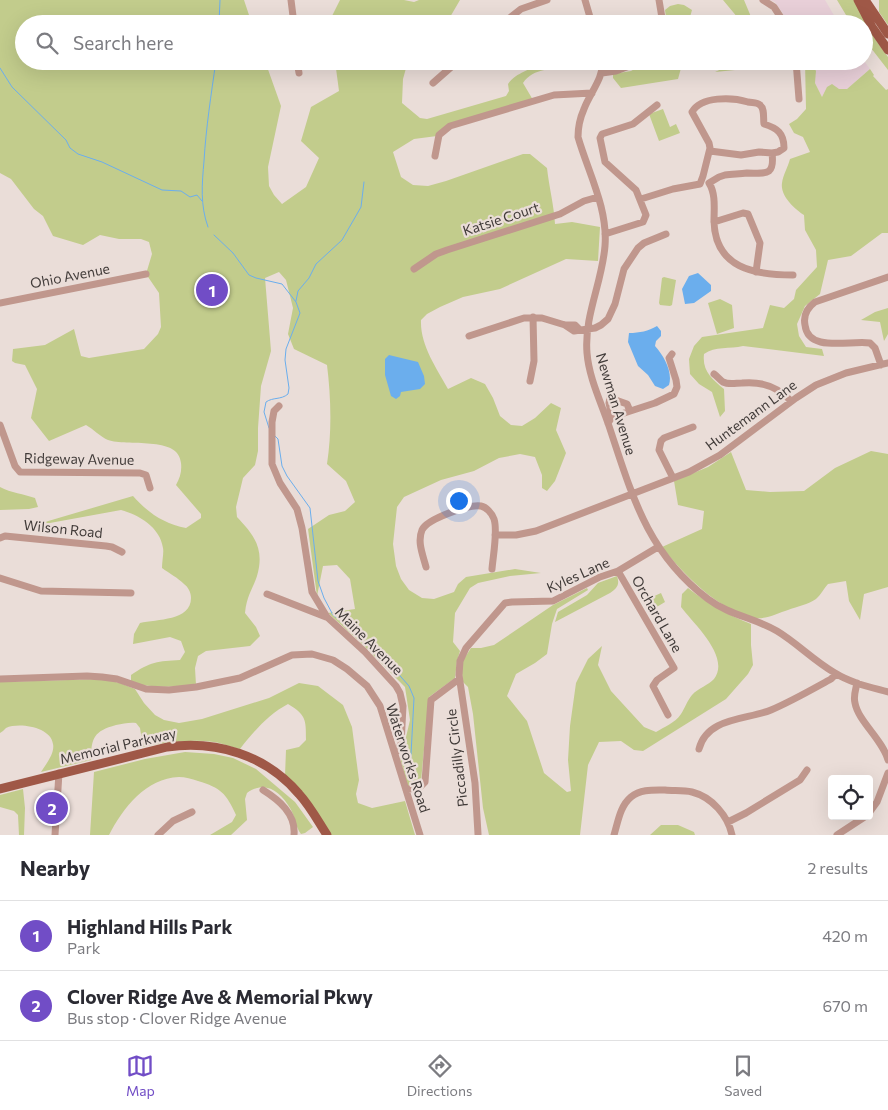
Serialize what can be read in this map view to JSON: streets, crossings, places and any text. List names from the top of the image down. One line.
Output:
{"streets":{"main road":["Memorial Parkway"],"street":["Katsie Court","Ohio Avenue","Newman Avenue","Huntemann Lane","Ridgeway Avenue","Wilson Road","Kyles Lane","Orchard Lane","Maine Avenue","Waterworks Road","Piccadilly Circle"]},"crossings":[["Katsie Court","Newman Avenue"],["Newman Avenue","Huntemann Lane"],["Newman Avenue","Kyles Lane"],["Kyles Lane","Orchard Lane"],["Kyles Lane","Piccadilly Circle"],["Maine Avenue","Waterworks Road"]],"page":{"search":"Search here","pins":["1","2"],"heading":["Nearby","2 results"],"list":[{"mark":"1","name":"Highland Hills Park","note":"Park","value":"420 m"},{"mark":"2","name":"Clover Ridge Ave & Memorial Pkwy","note":"Bus stop · Clover Ridge Avenue","value":"670 m"}],"nav":["Map","Directions","Saved"]}}
